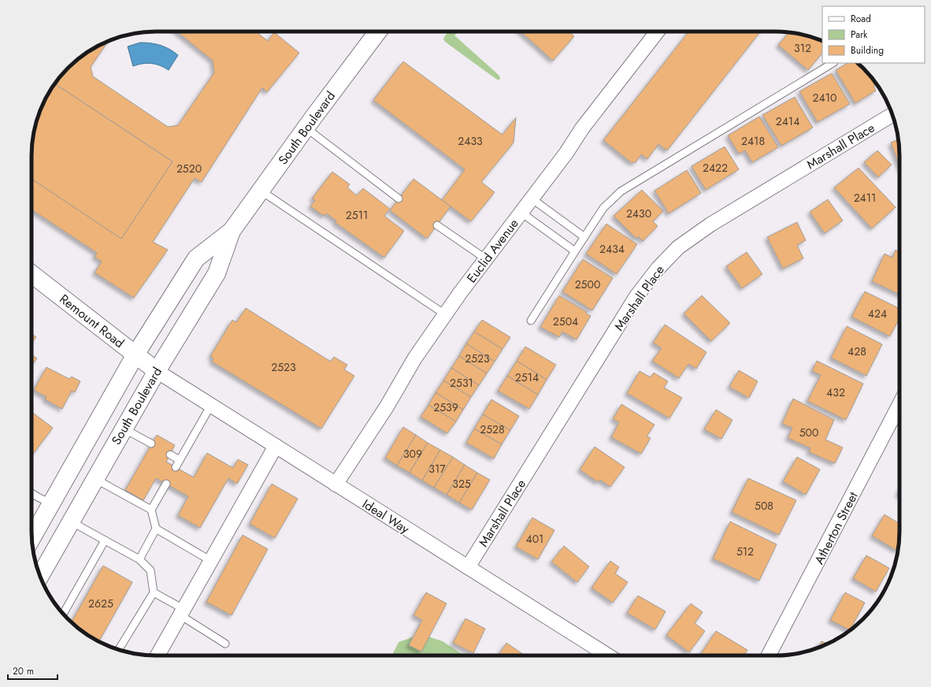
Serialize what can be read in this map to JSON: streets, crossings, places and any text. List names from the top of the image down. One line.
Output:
{"streets":{"main road":["South Boulevard","Remount Road"],"street":["Marshall Place","Euclid Avenue","Ideal Way","Atherton Street"]},"crossings":[["South Boulevard","Remount Road"],["South Boulevard","Ideal Way"],["Marshall Place","Ideal Way"],["Euclid Avenue","Ideal Way"],["Remount Road","Ideal Way"]],"house_numbers":["312","2410","2414","2433","2418","2422","2520","2411","2430","2511","2434","2500","424","2504","428","2523","2523","2514","2531","432","2539","2528","500","309","317","325","508","401","512","2625"],"legend":["Road","Park","Building"],"scale_bar":"20 m"}
